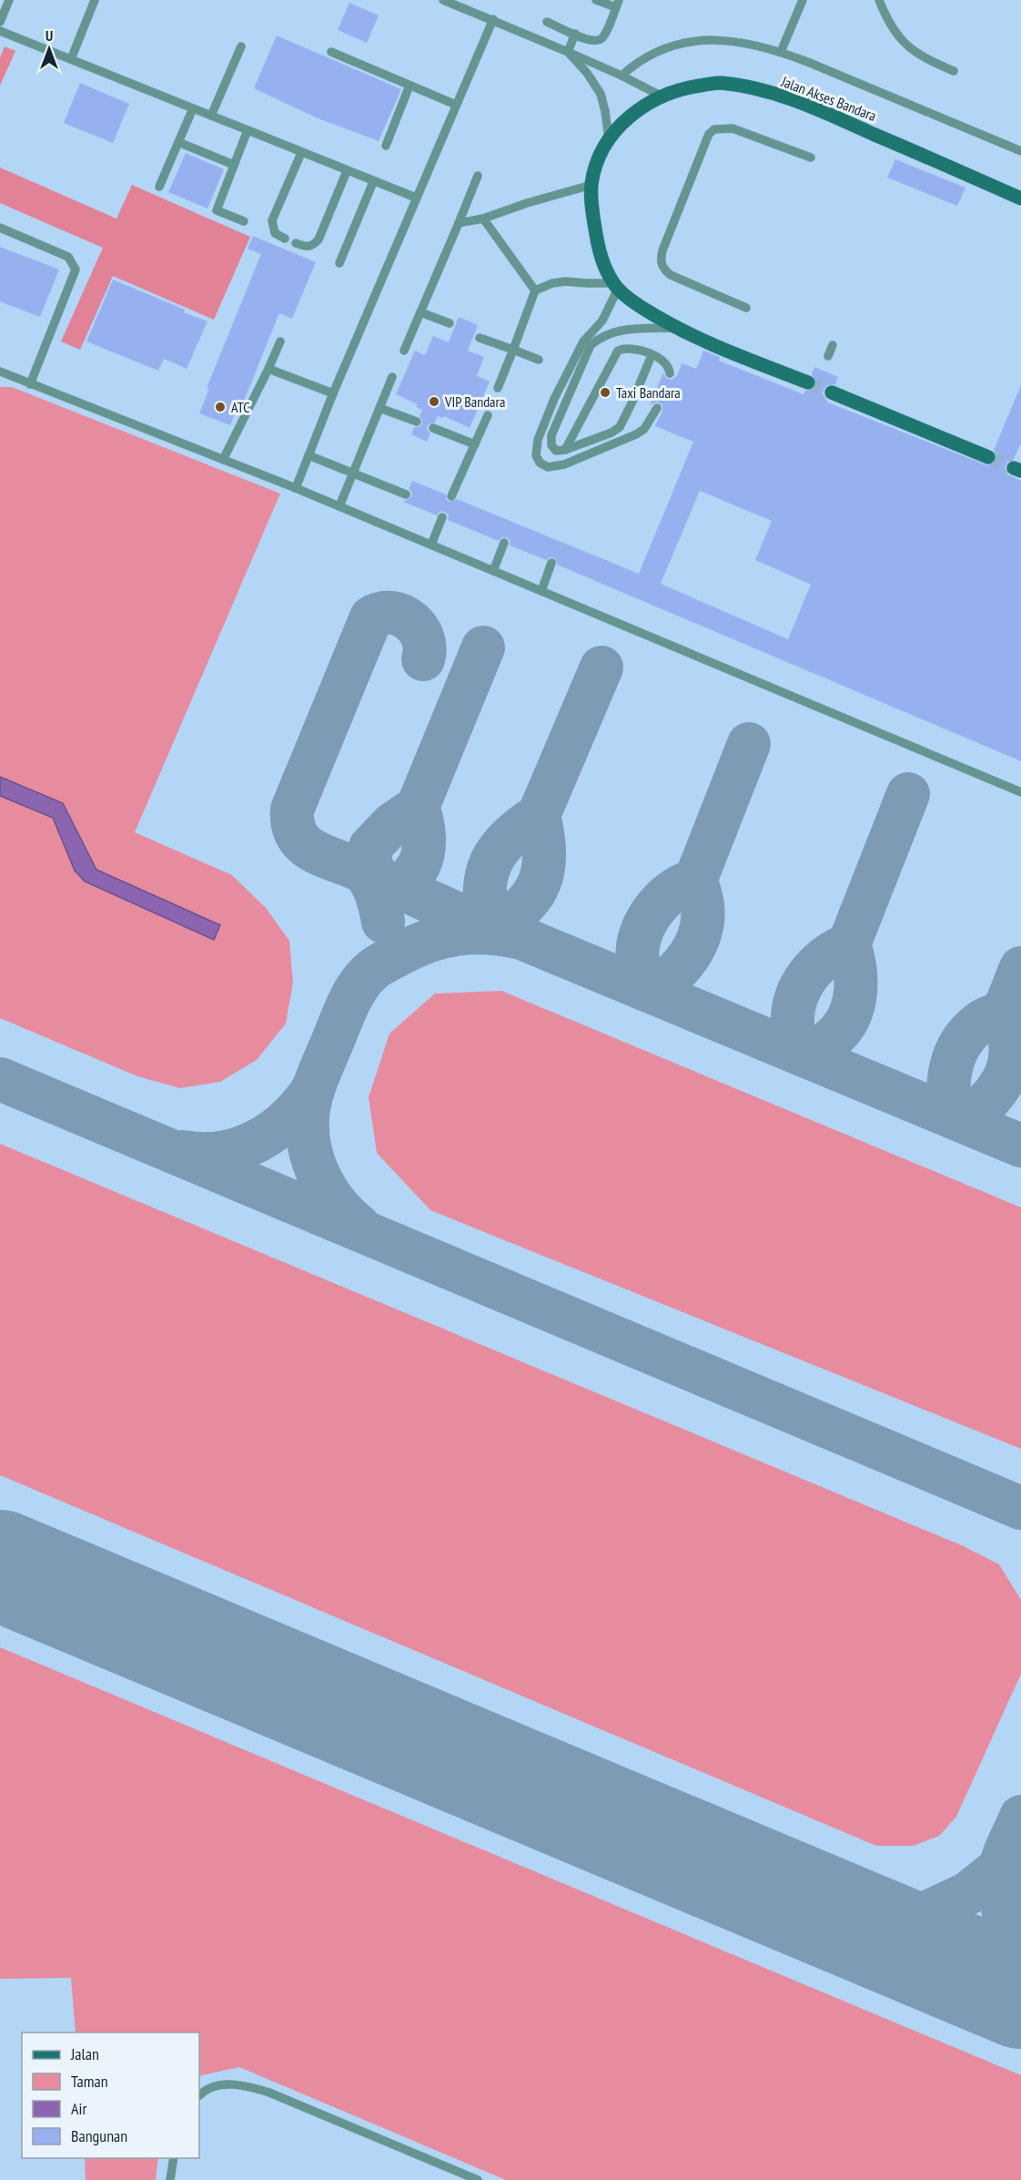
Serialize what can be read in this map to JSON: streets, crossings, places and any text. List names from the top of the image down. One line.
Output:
{"streets":{"street":["Jalan Akses Bandara"]},"places":["Taxi Bandara","VIP Bandara","ATC"],"legend":["Jalan","Taman","Air","Bangunan"],"north":"top"}
